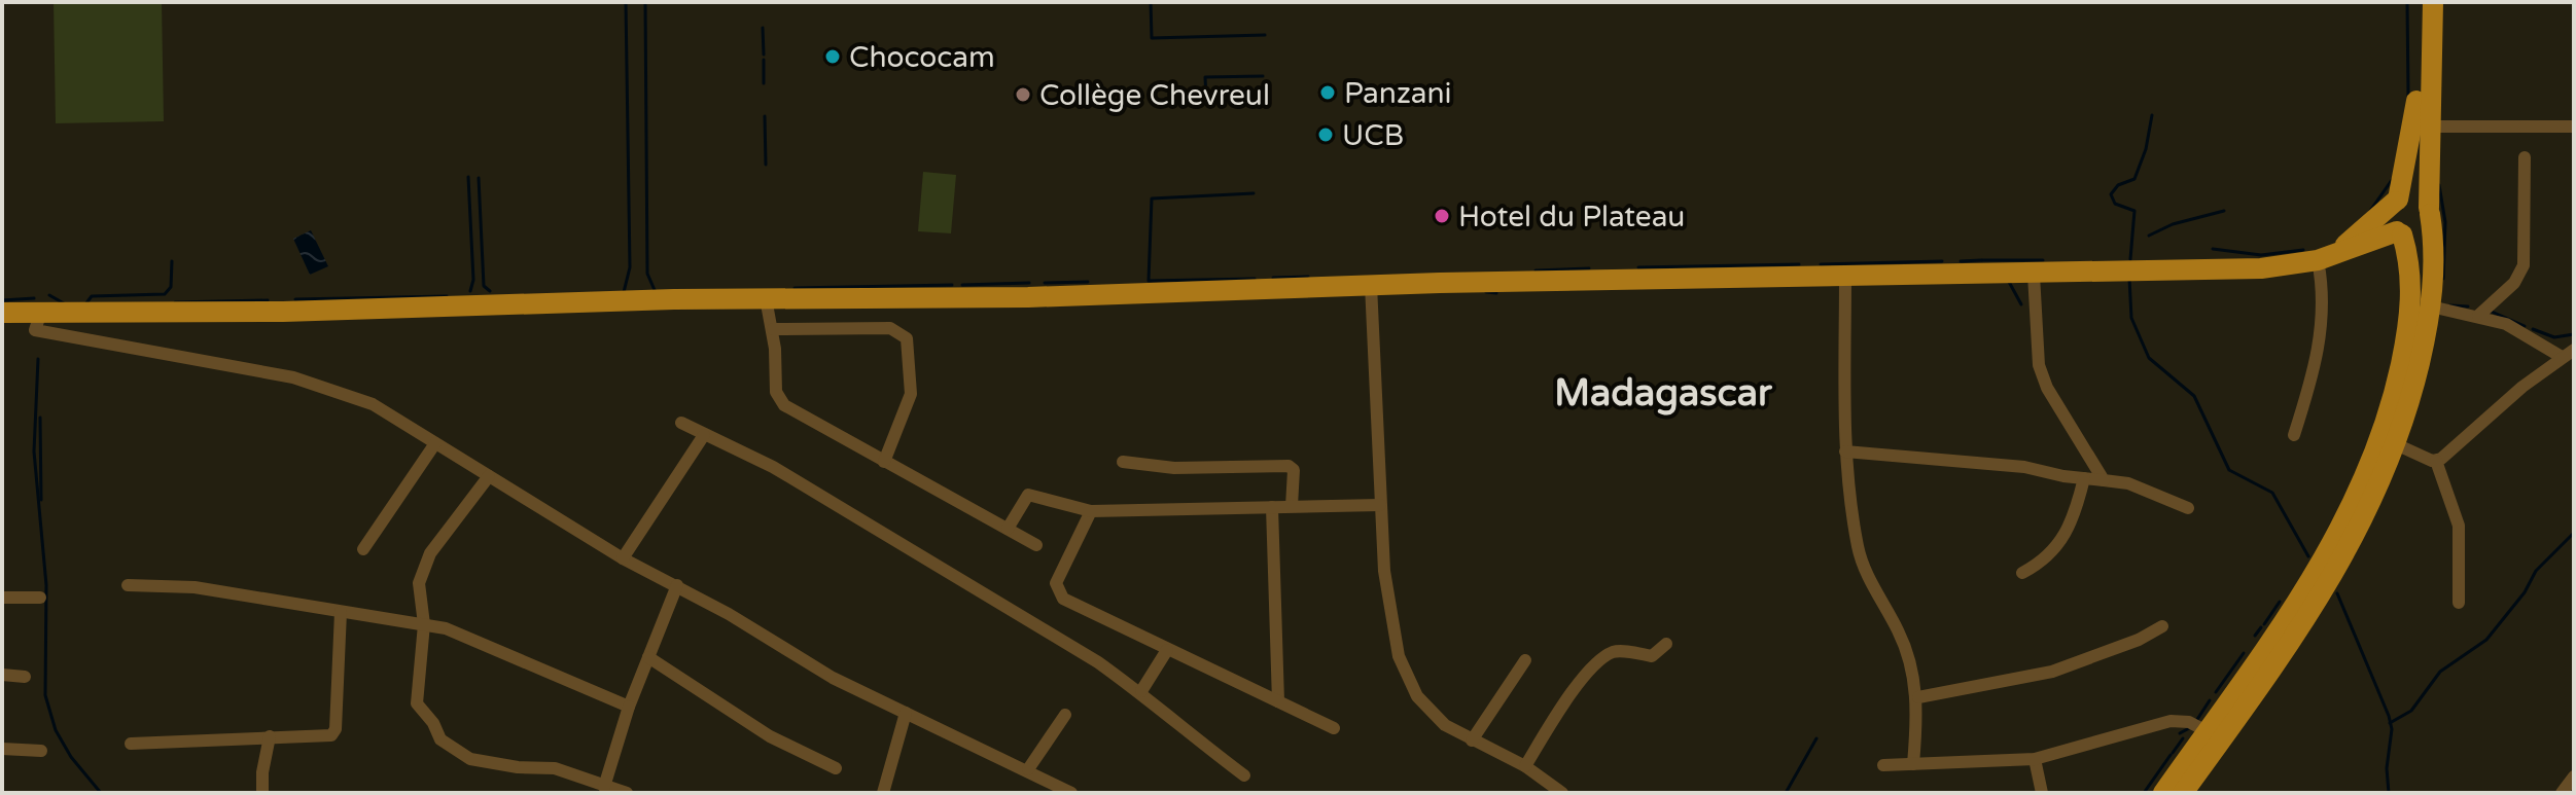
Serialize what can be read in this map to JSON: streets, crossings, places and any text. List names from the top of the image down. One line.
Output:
{"districts":["Madagascar"],"places":["Chococam","Panzani","Collège Chevreul","UCB","Hotel du Plateau"]}
